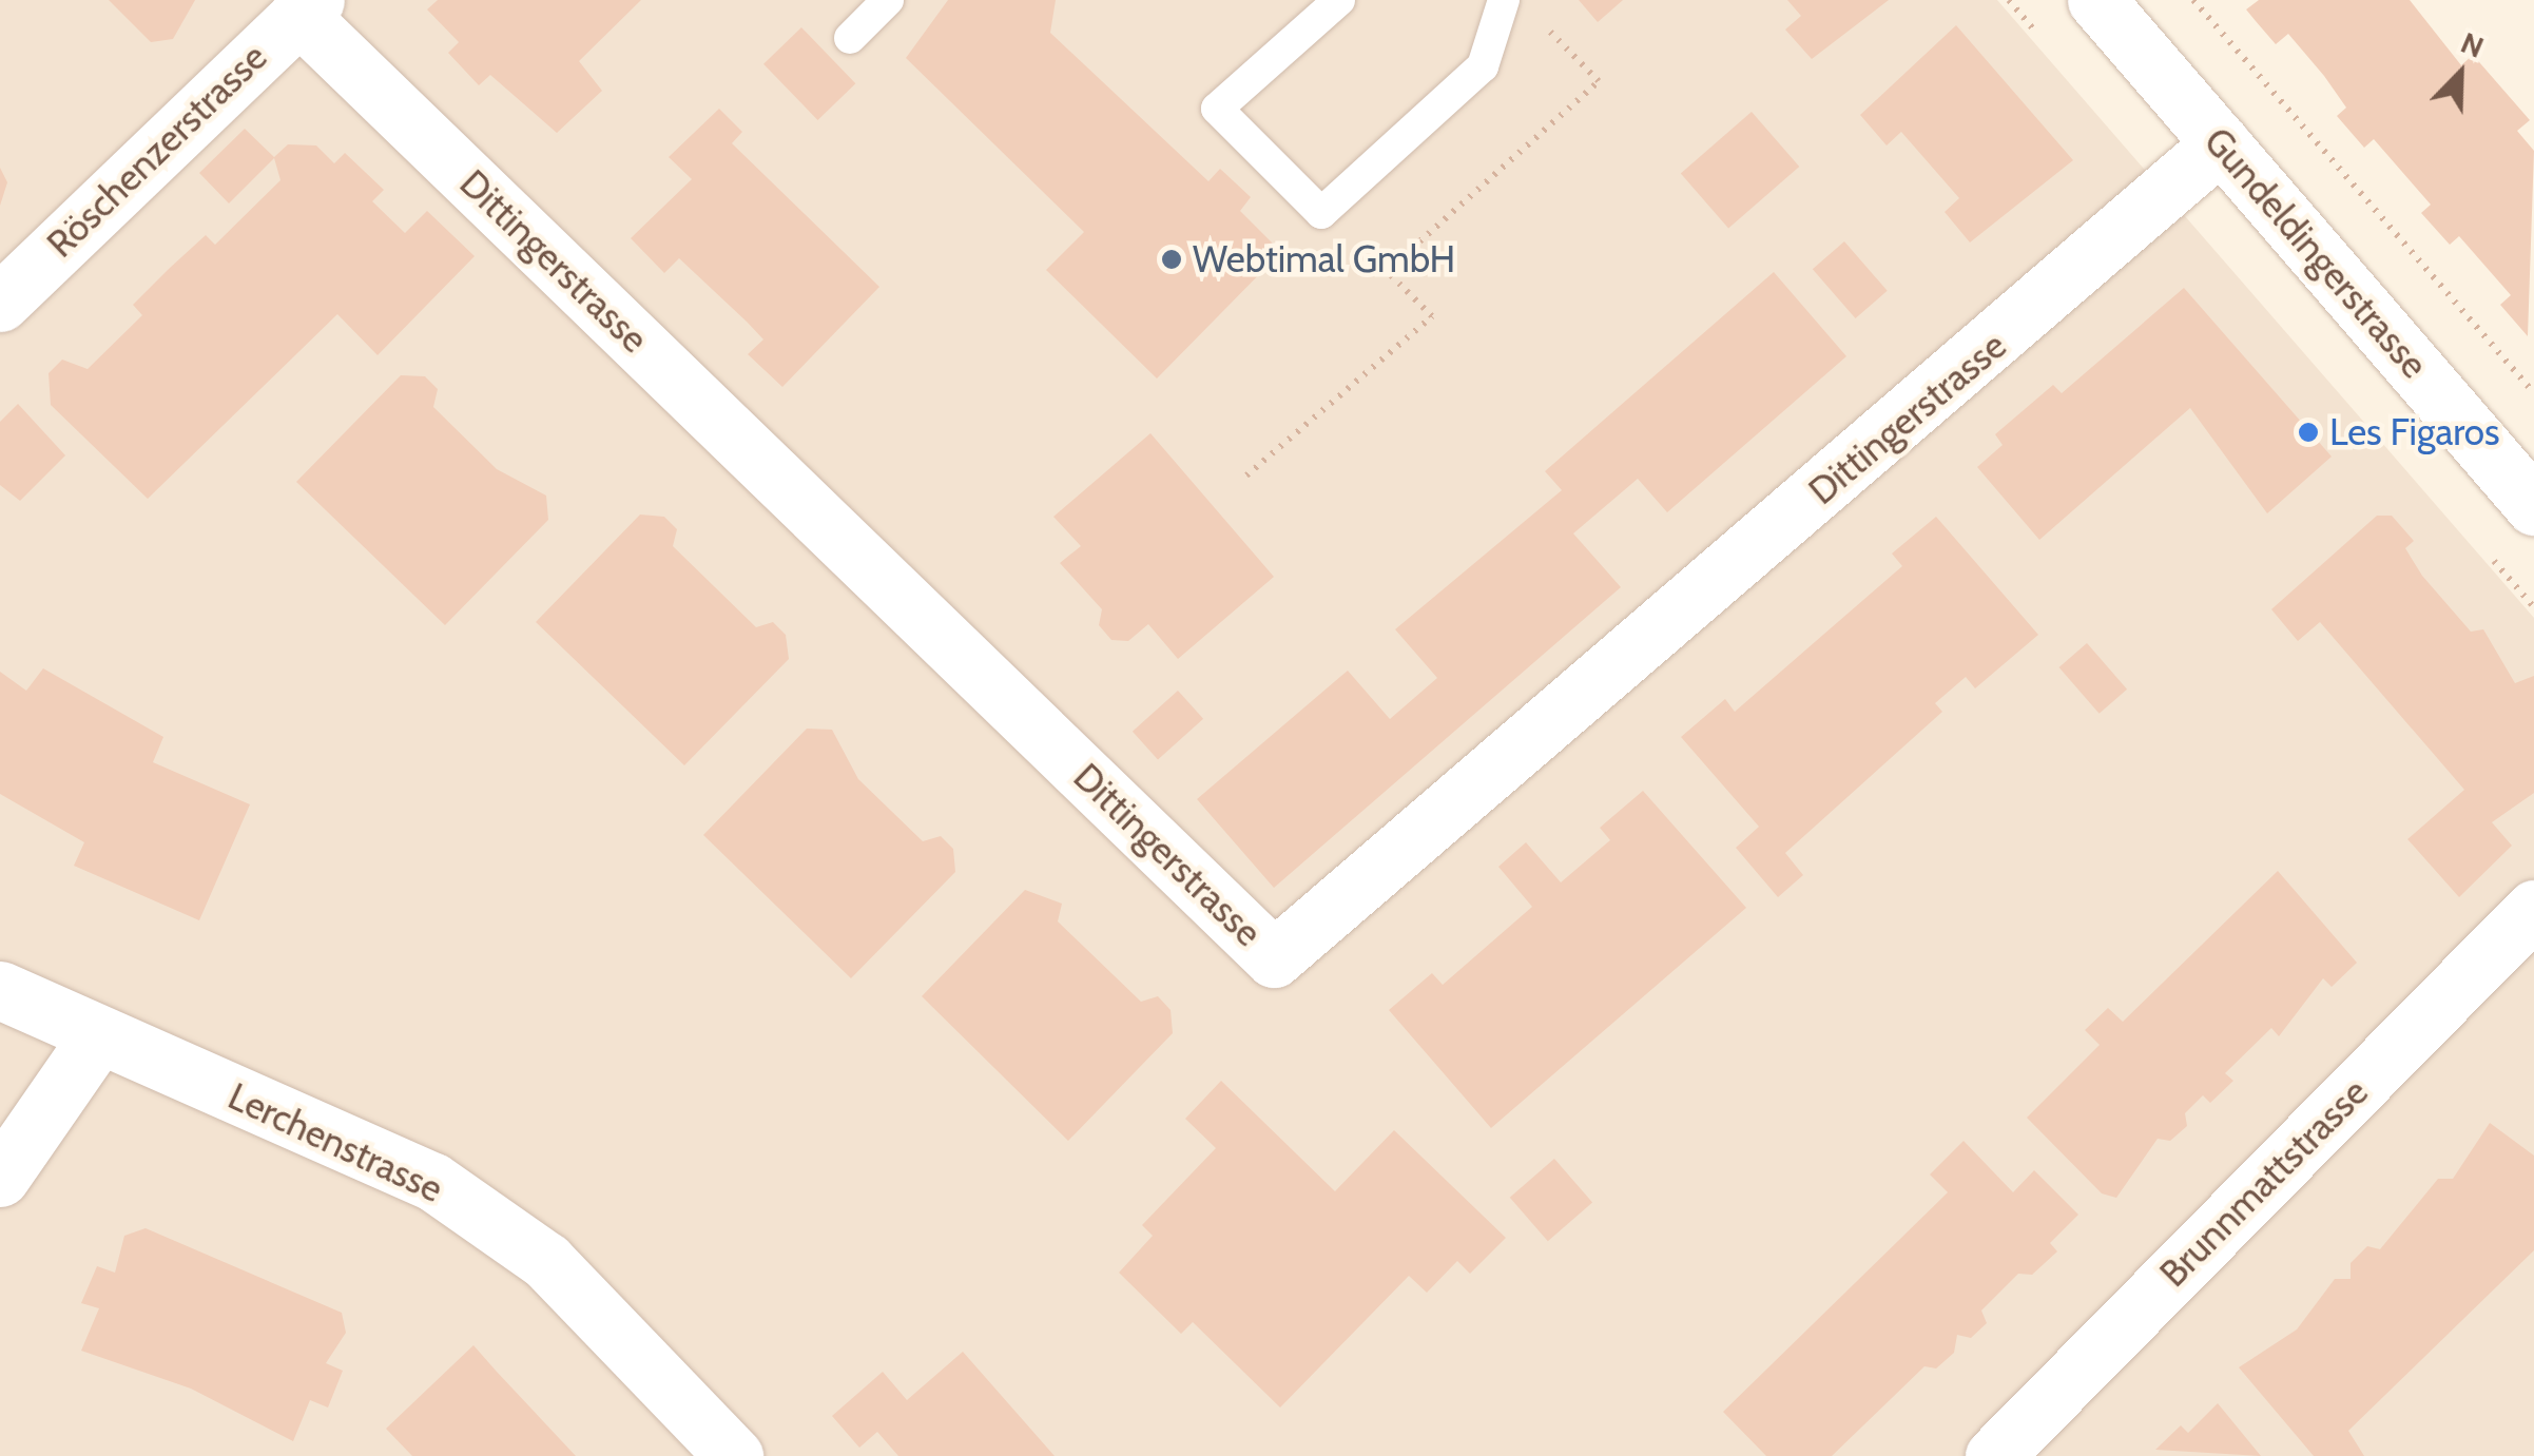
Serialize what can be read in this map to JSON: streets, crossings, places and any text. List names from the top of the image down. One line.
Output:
{"streets":{"street":["Röschenzerstrasse","Gundeldingerstrasse","Dittingerstrasse","Lerchenstrasse","Brunnmattstrasse"]},"crossings":[["Röschenzerstrasse","Dittingerstrasse"],["Gundeldingerstrasse","Dittingerstrasse"]],"places":["Webtimal GmbH","Les Figaros"],"north":"top right"}
